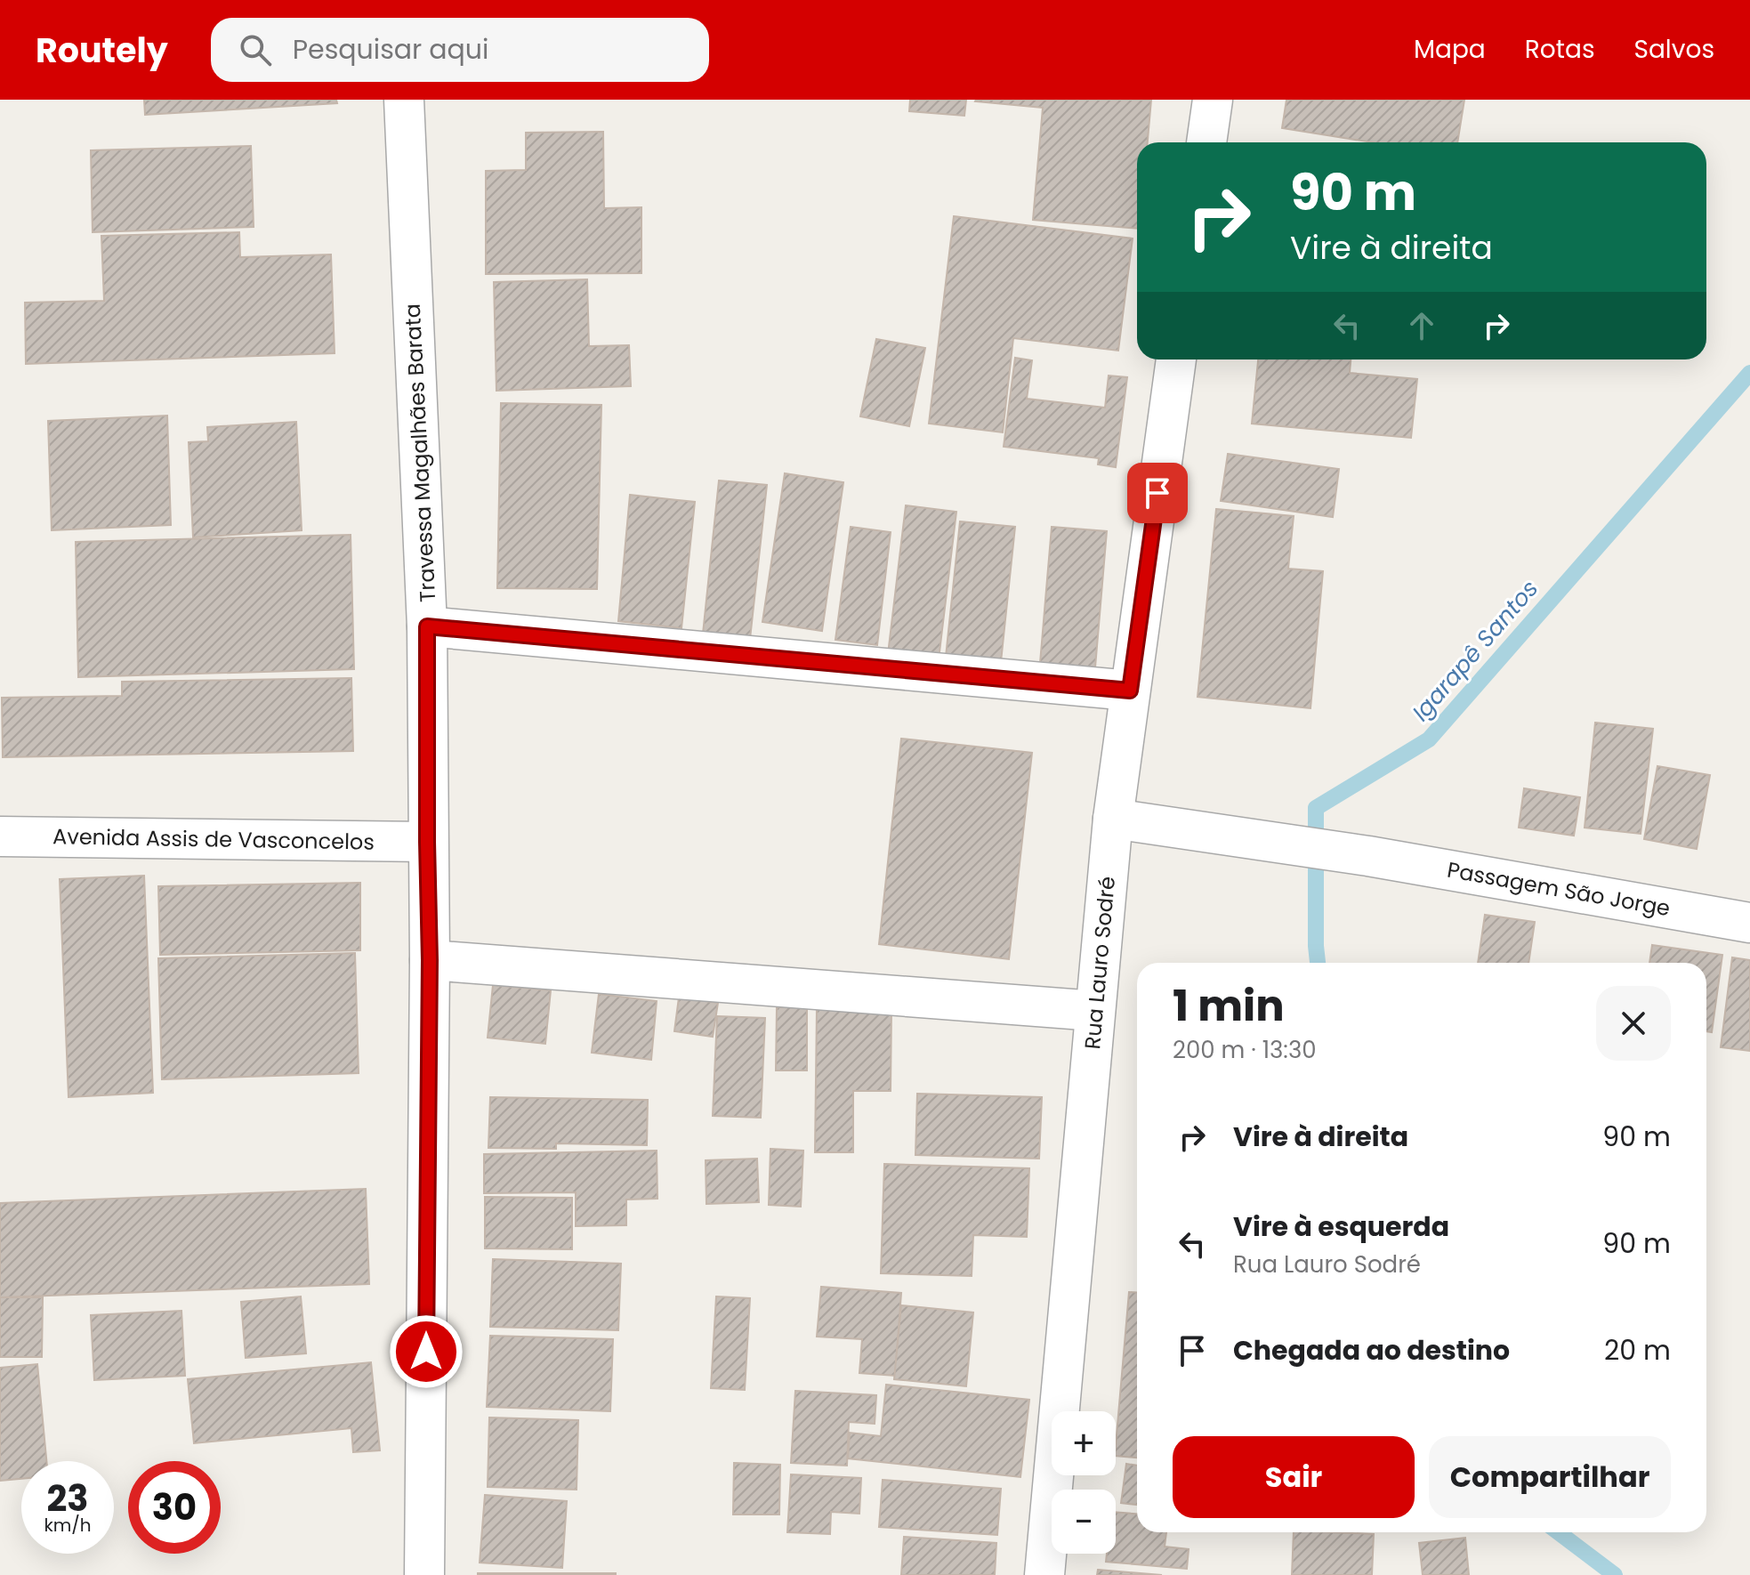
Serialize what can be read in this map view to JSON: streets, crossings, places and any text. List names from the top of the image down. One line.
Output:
{"streets":{"street":["Travessa Magalhães Barata","Avenida Assis de Vasconcelos","Passagem São Jorge","Rua Lauro Sodré"]},"crossings":[["Travessa Magalhães Barata","Avenida Assis de Vasconcelos"],["Passagem São Jorge","Rua Lauro Sodré"]],"water":["Igarapê Santos"],"page":{"header":"Routely","search":"Pesquisar aqui","nav":["Mapa","Rotas","Salvos"],"turn":["90 m","Vire à direita"],"heading":["1 min","200 m · 13:30"],"list":[{"name":"Vire à direita","value":"90 m"},{"name":"Vire à esquerda","note":"Rua Lauro Sodré","value":"90 m"},{"name":"Chegada ao destino","value":"20 m"}],"map_buttons":["+","−"],"buttons":["Sair","Compartilhar"],"speed":"23 km/h","limit":"30"}}
